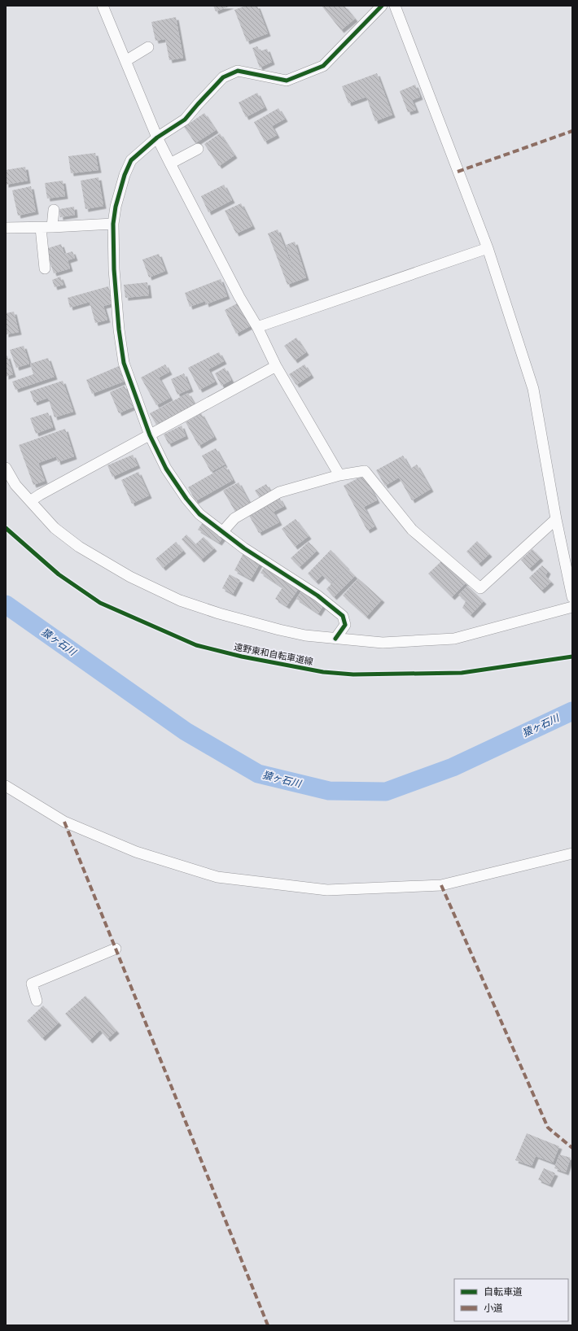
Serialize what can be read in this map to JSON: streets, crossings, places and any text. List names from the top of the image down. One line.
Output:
{"streets":{"cycle path":["遠野東和自転車道線"]},"water":["猿ヶ石川"],"legend":["自転車道","小道"]}
